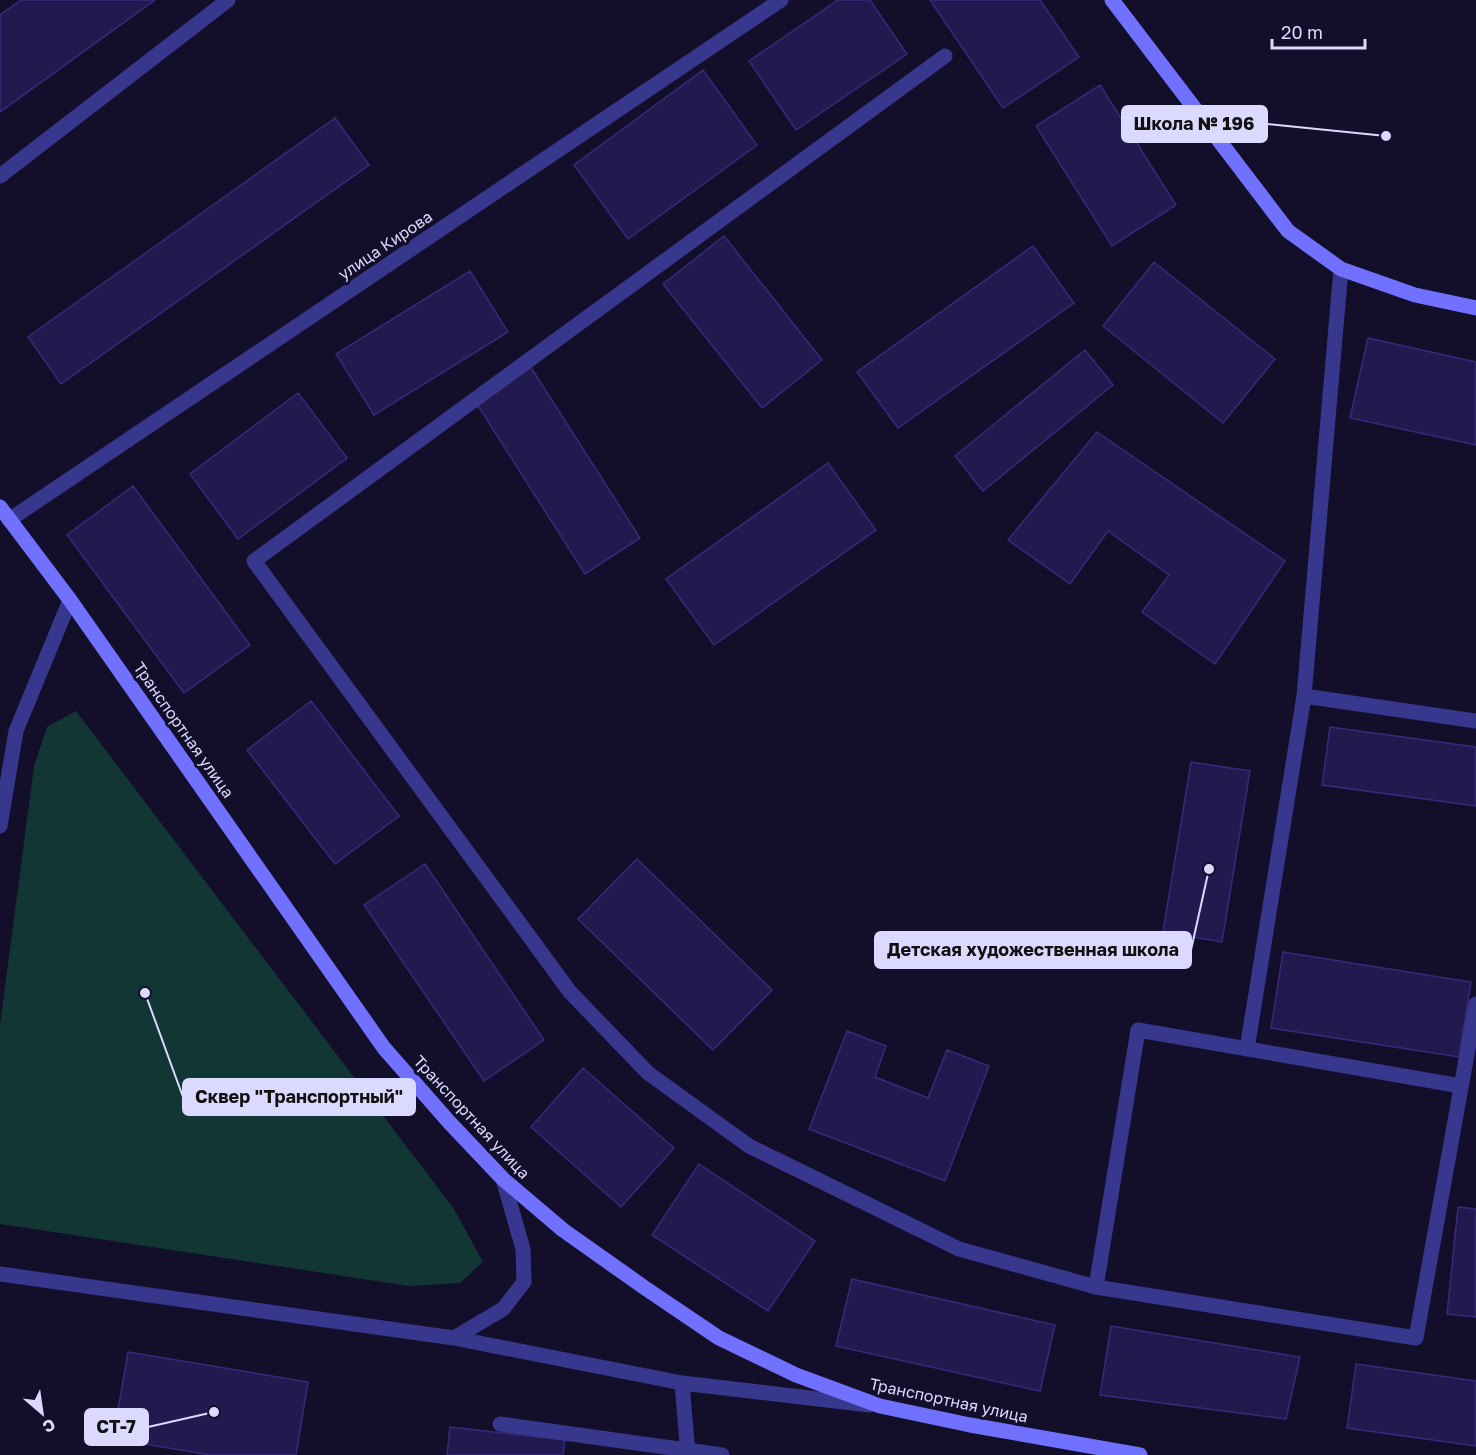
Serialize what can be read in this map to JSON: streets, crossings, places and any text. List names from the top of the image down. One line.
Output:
{"streets":{"street":["улица Кирова","Транспортная улица"]},"crossings":[["улица Кирова","Транспортная улица"]],"places":["Школа № 196","Детская художественная школа","Сквер \"Транспортный\"","СТ-7"],"scale_bar":"20 m","north":"bottom right"}
